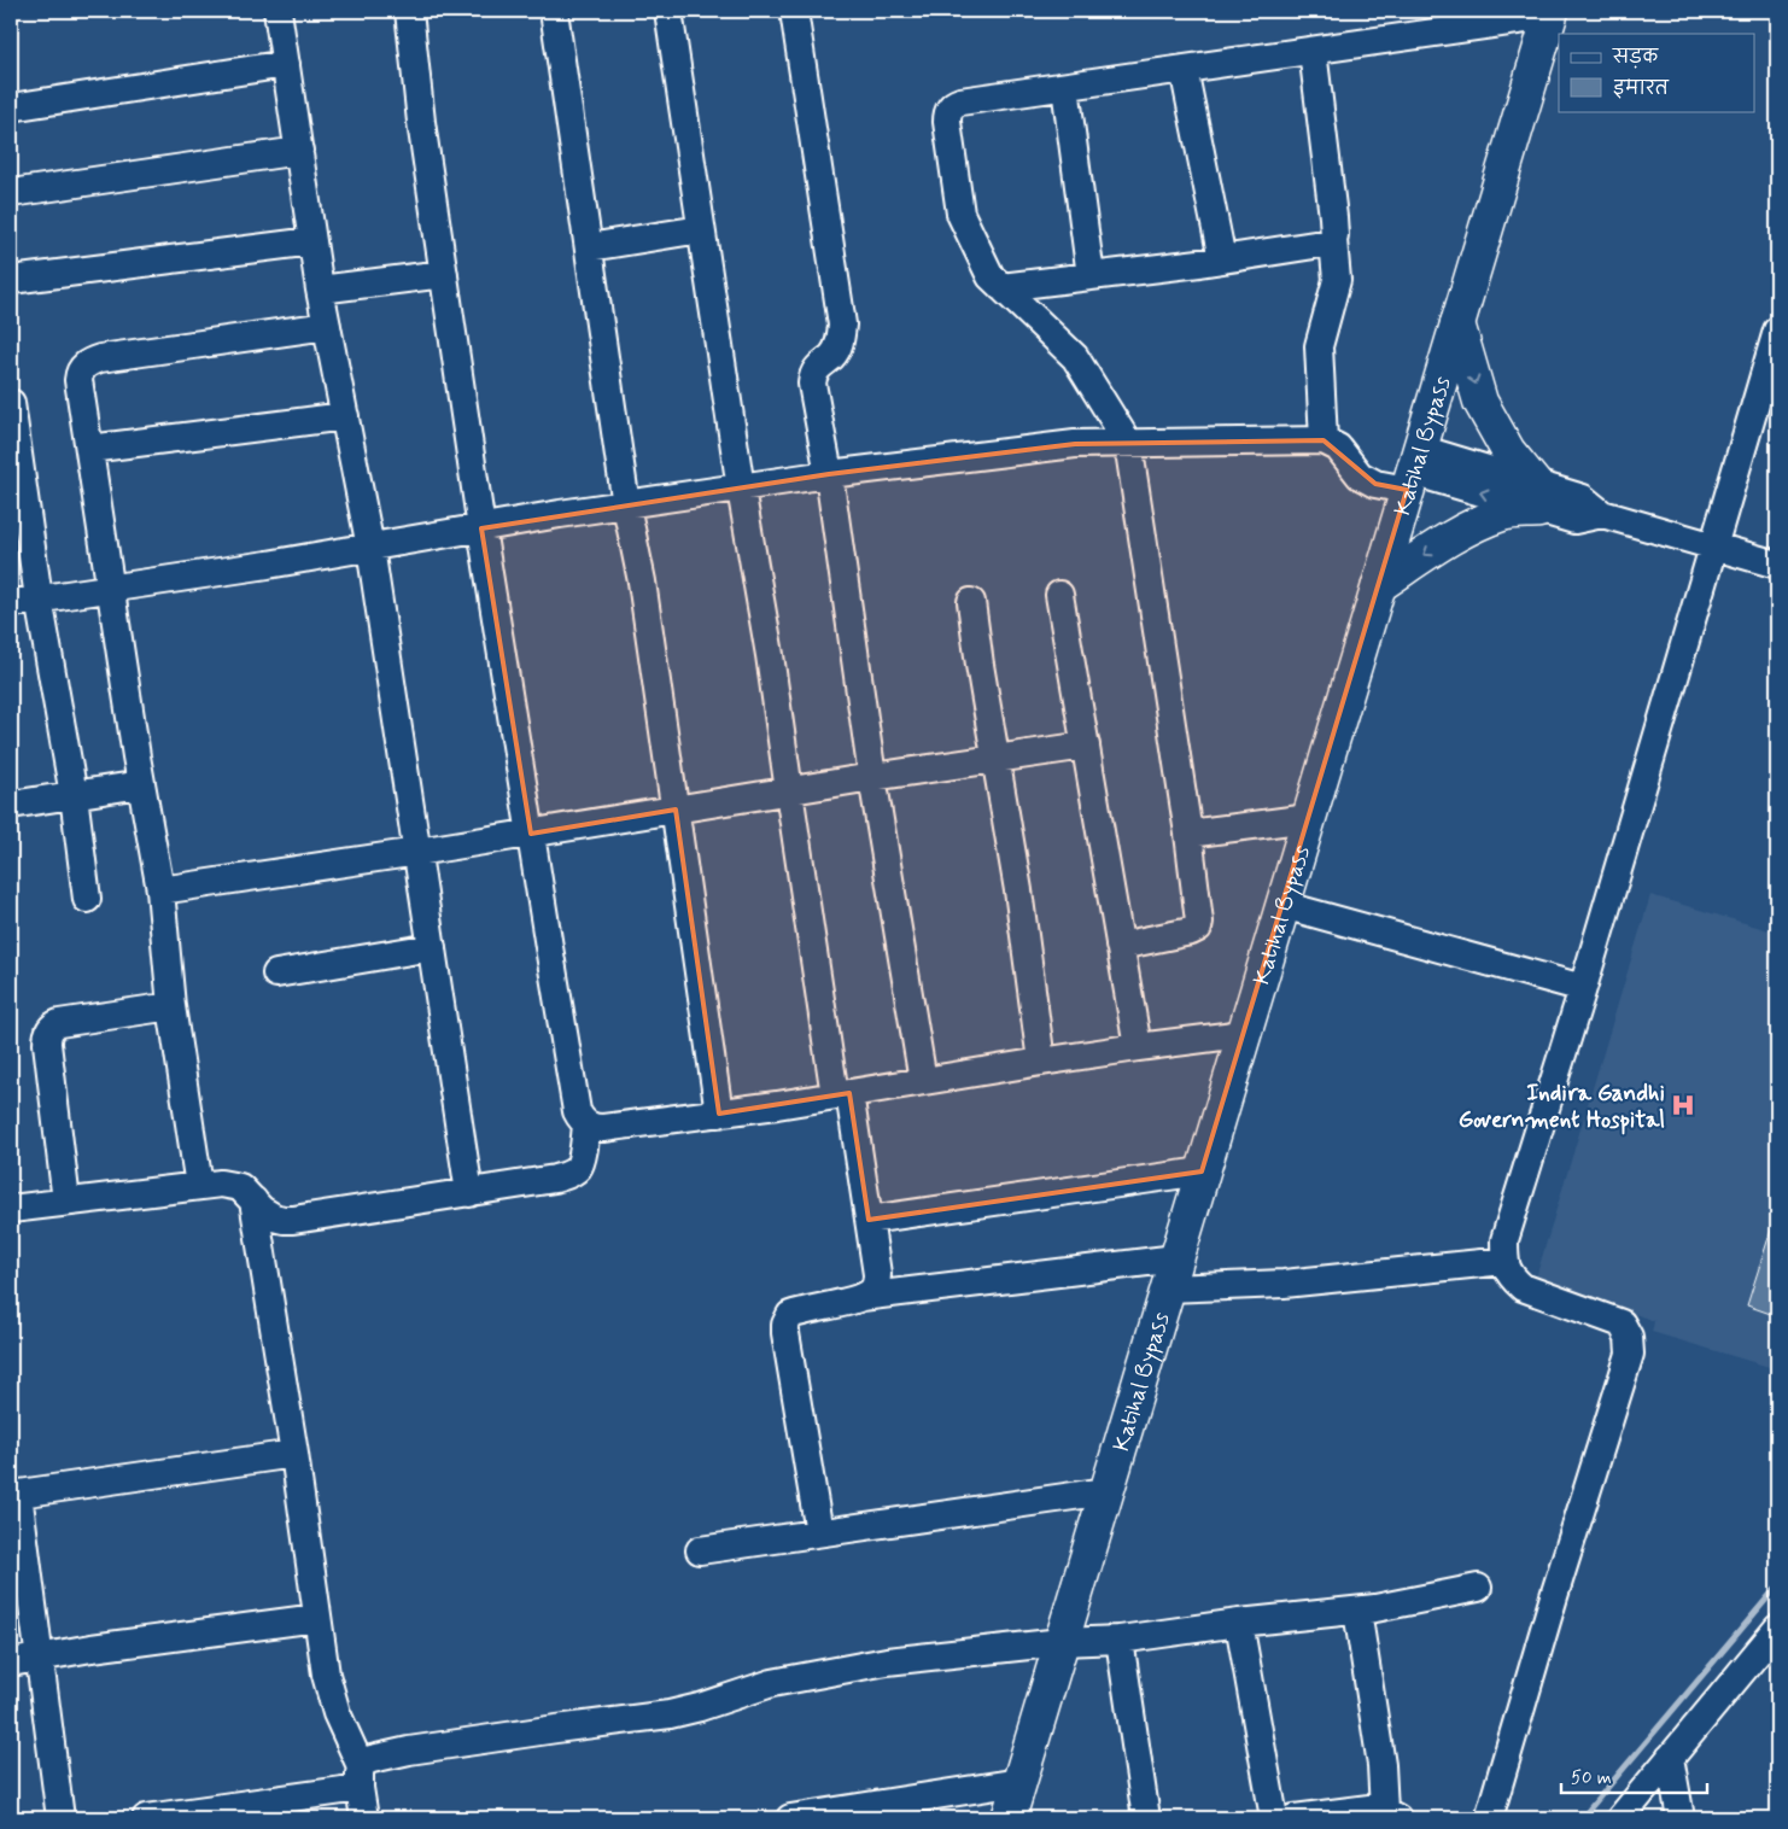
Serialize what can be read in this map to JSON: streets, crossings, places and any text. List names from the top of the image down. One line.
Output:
{"streets":{"main road":["Katihal Bypass"]},"places":{"hospital":["Indira Gandhi Government Hospital"]},"legend":["सड़क","इमारत"],"scale_bar":"50 m"}
